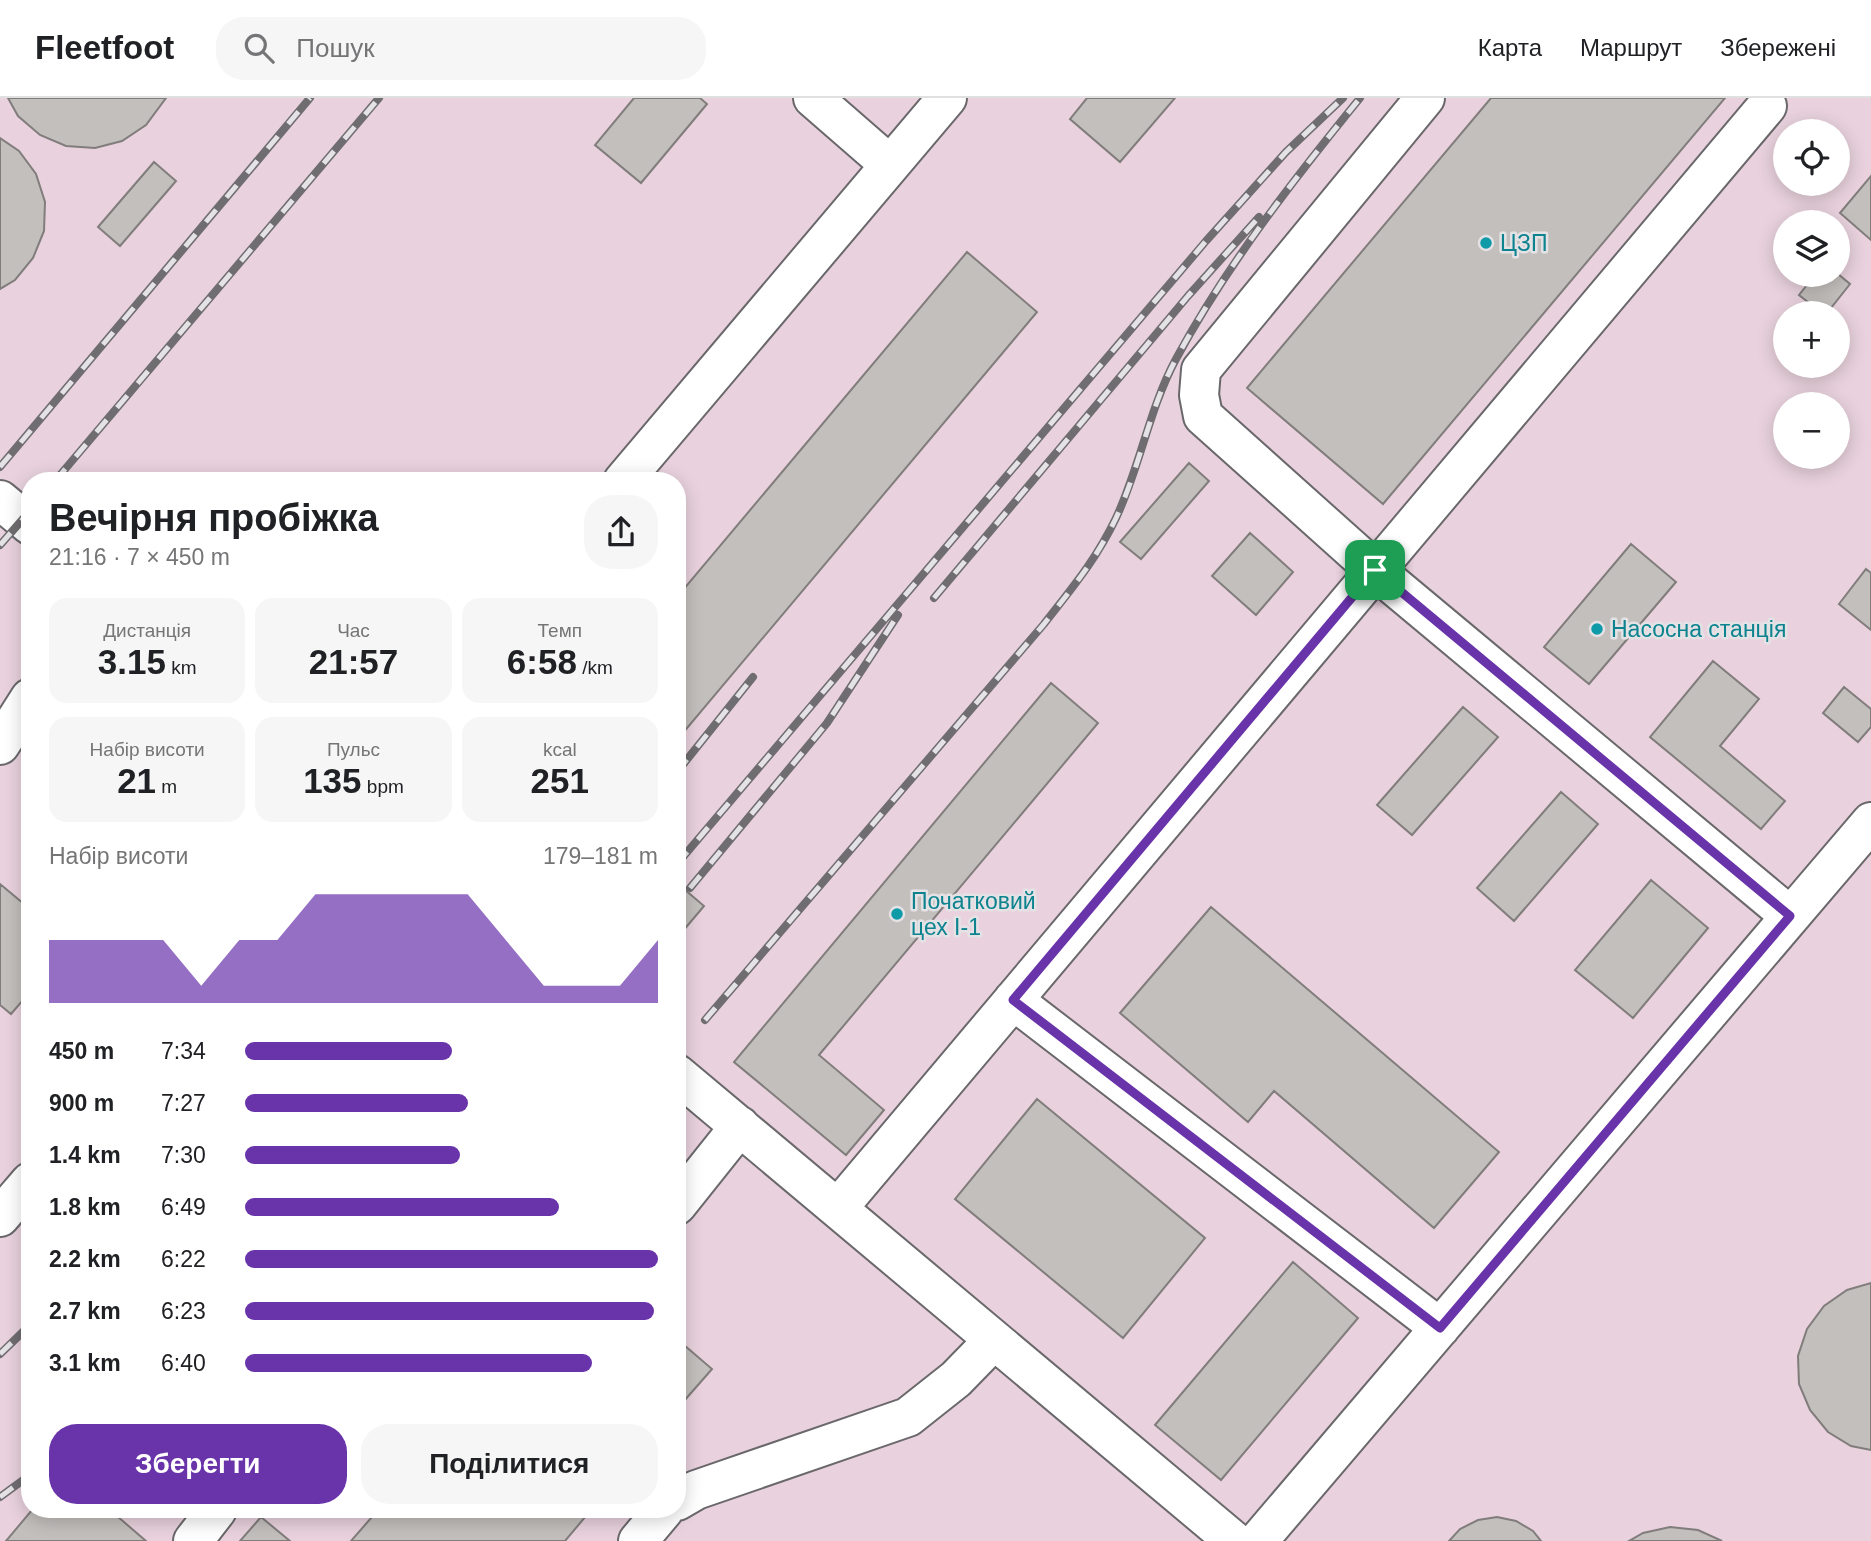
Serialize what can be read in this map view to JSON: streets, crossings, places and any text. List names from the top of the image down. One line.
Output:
{"places":["ЦЗП","Насосна станція","Початковий цех І-1"],"page":{"header":"Fleetfoot","search":"Пошук","nav":["Карта","Маршрут","Збережені"],"map_buttons":["+","−"],"heading":["Вечірня пробіжка","21:16 · 7 × 450 m"],"stats":[["Дистанція","3.15 km"],["Час","21:57"],["Темп","6:58 /km"],["Набір висоти","21 m"],["Пульс","135 bpm"],["kcal","251"]],"chart":["Набір висоти","179–181 m"],"list":[{"name":"450 m","note":"7:34"},{"name":"900 m","note":"7:27"},{"name":"1.4 km","note":"7:30"},{"name":"1.8 km","note":"6:49"},{"name":"2.2 km","note":"6:22"},{"name":"2.7 km","note":"6:23"},{"name":"3.1 km","note":"6:40"}],"buttons":["Зберегти","Поділитися"]}}
